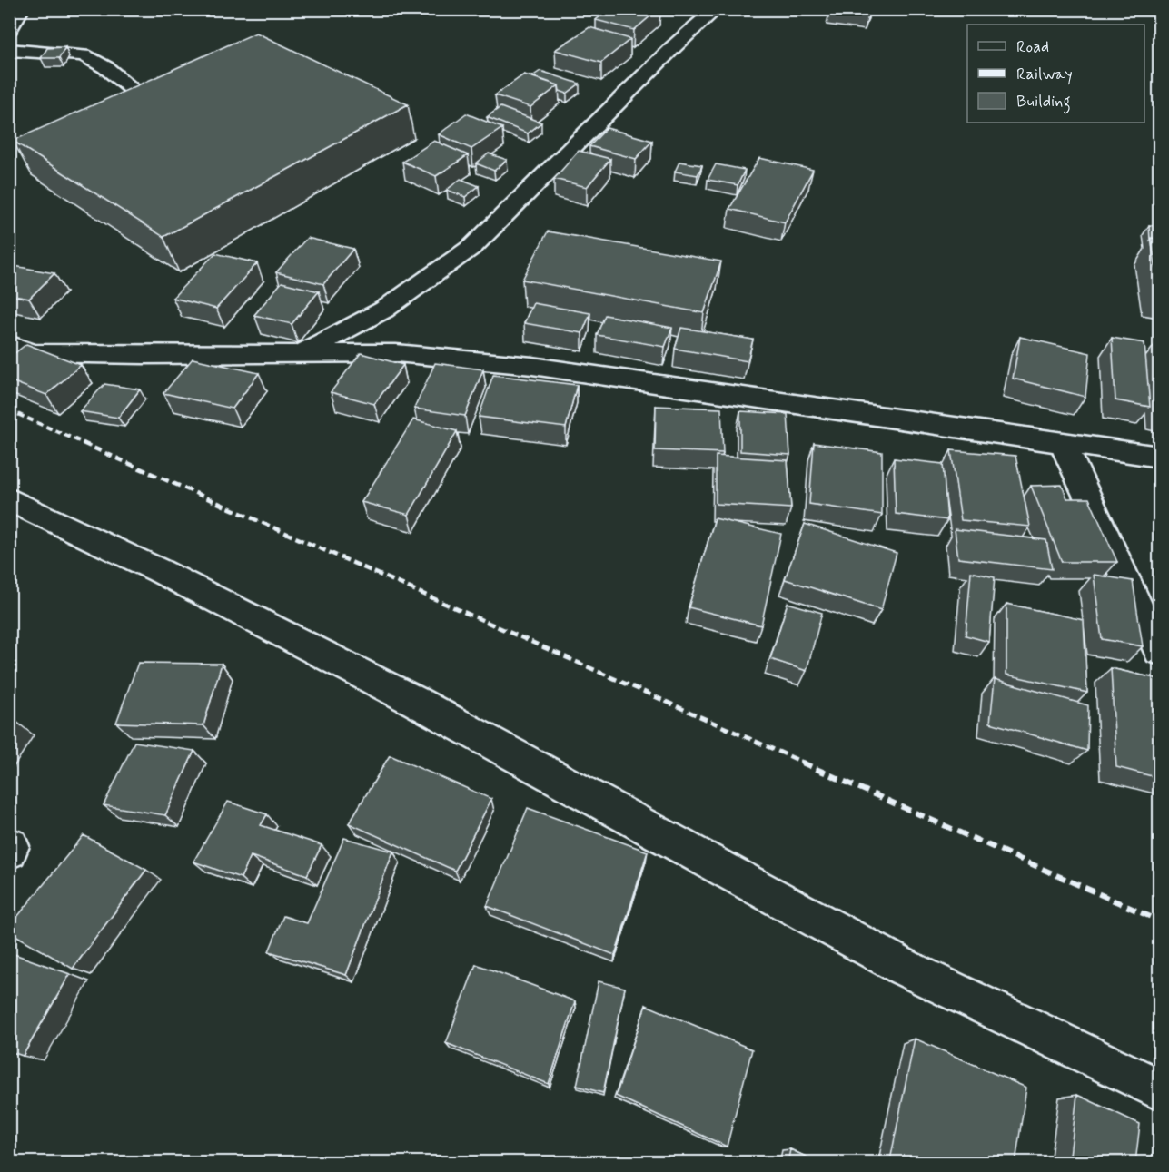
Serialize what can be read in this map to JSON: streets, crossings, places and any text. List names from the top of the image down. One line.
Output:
{"legend":["Road","Railway","Building"]}
